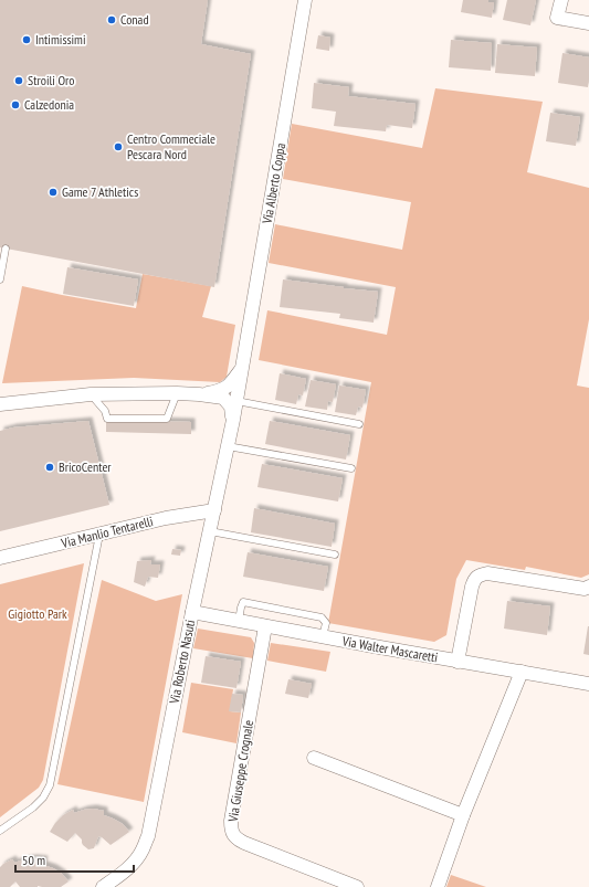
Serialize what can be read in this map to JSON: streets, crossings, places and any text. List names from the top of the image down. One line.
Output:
{"streets":{"street":["Via Alberto Coppa","Via Manlio Tentarelli","Via Walter Mascaretti","Via Roberto Nasuti","Via Giuseppe Crognale"]},"crossings":[["Via Alberto Coppa","Via Roberto Nasuti"],["Via Manlio Tentarelli","Via Roberto Nasuti"],["Via Walter Mascaretti","Via Roberto Nasuti"],["Via Walter Mascaretti","Via Giuseppe Crognale"]],"parks":["Gigiotto Park"],"places":["Conad","Intimissimi","Stroili Oro","Calzedonia","Centro Commeciale Pescara Nord","Game 7 Athletics","BricoCenter"],"scale_bar":"50 m"}
